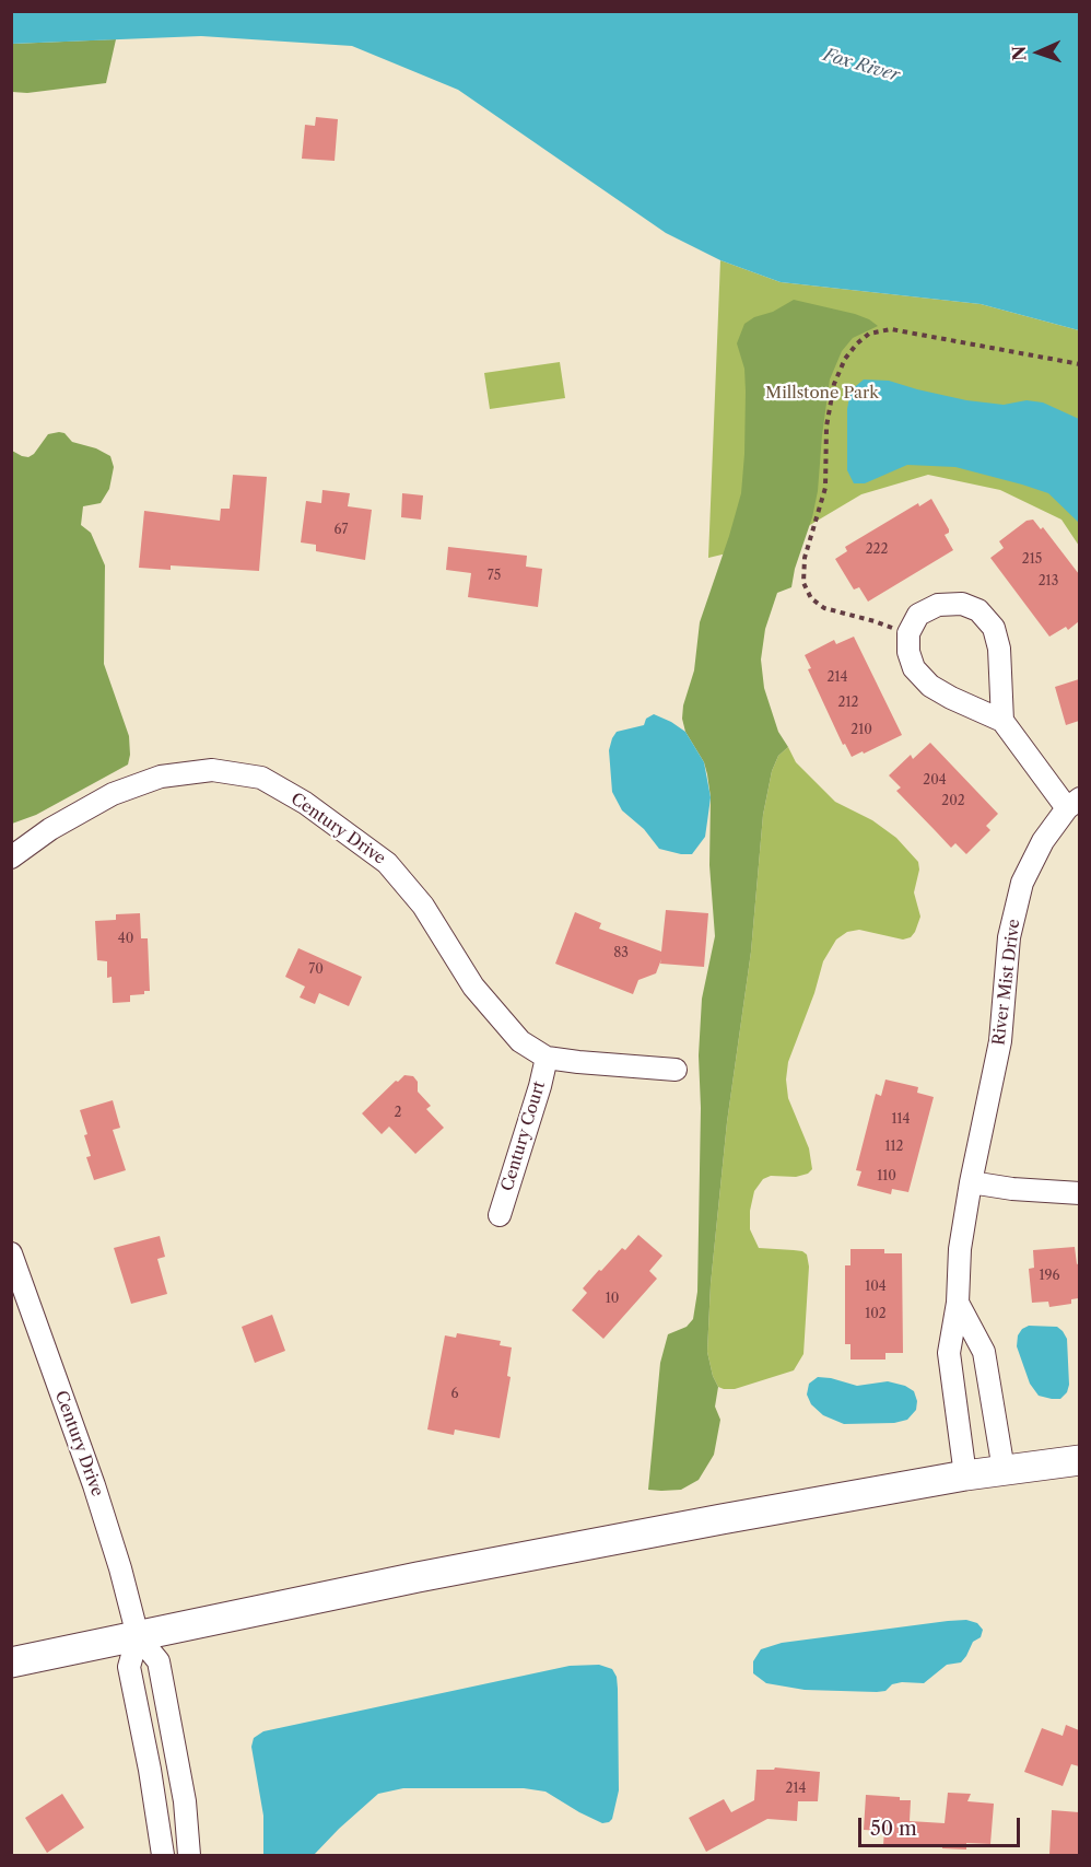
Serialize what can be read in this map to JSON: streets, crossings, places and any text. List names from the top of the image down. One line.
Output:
{"streets":{"street":["Century Drive","River Mist Drive","Century Court"]},"crossings":[["Century Drive","Century Court"]],"water":["Fox River"],"parks":["Millstone Park"],"house_numbers":["67","222","215","75","213","214","212","210","204","202","40","83","70","2","114","112","110","196","104","10","102","6","214"],"scale_bar":"50 m","north":"left"}
